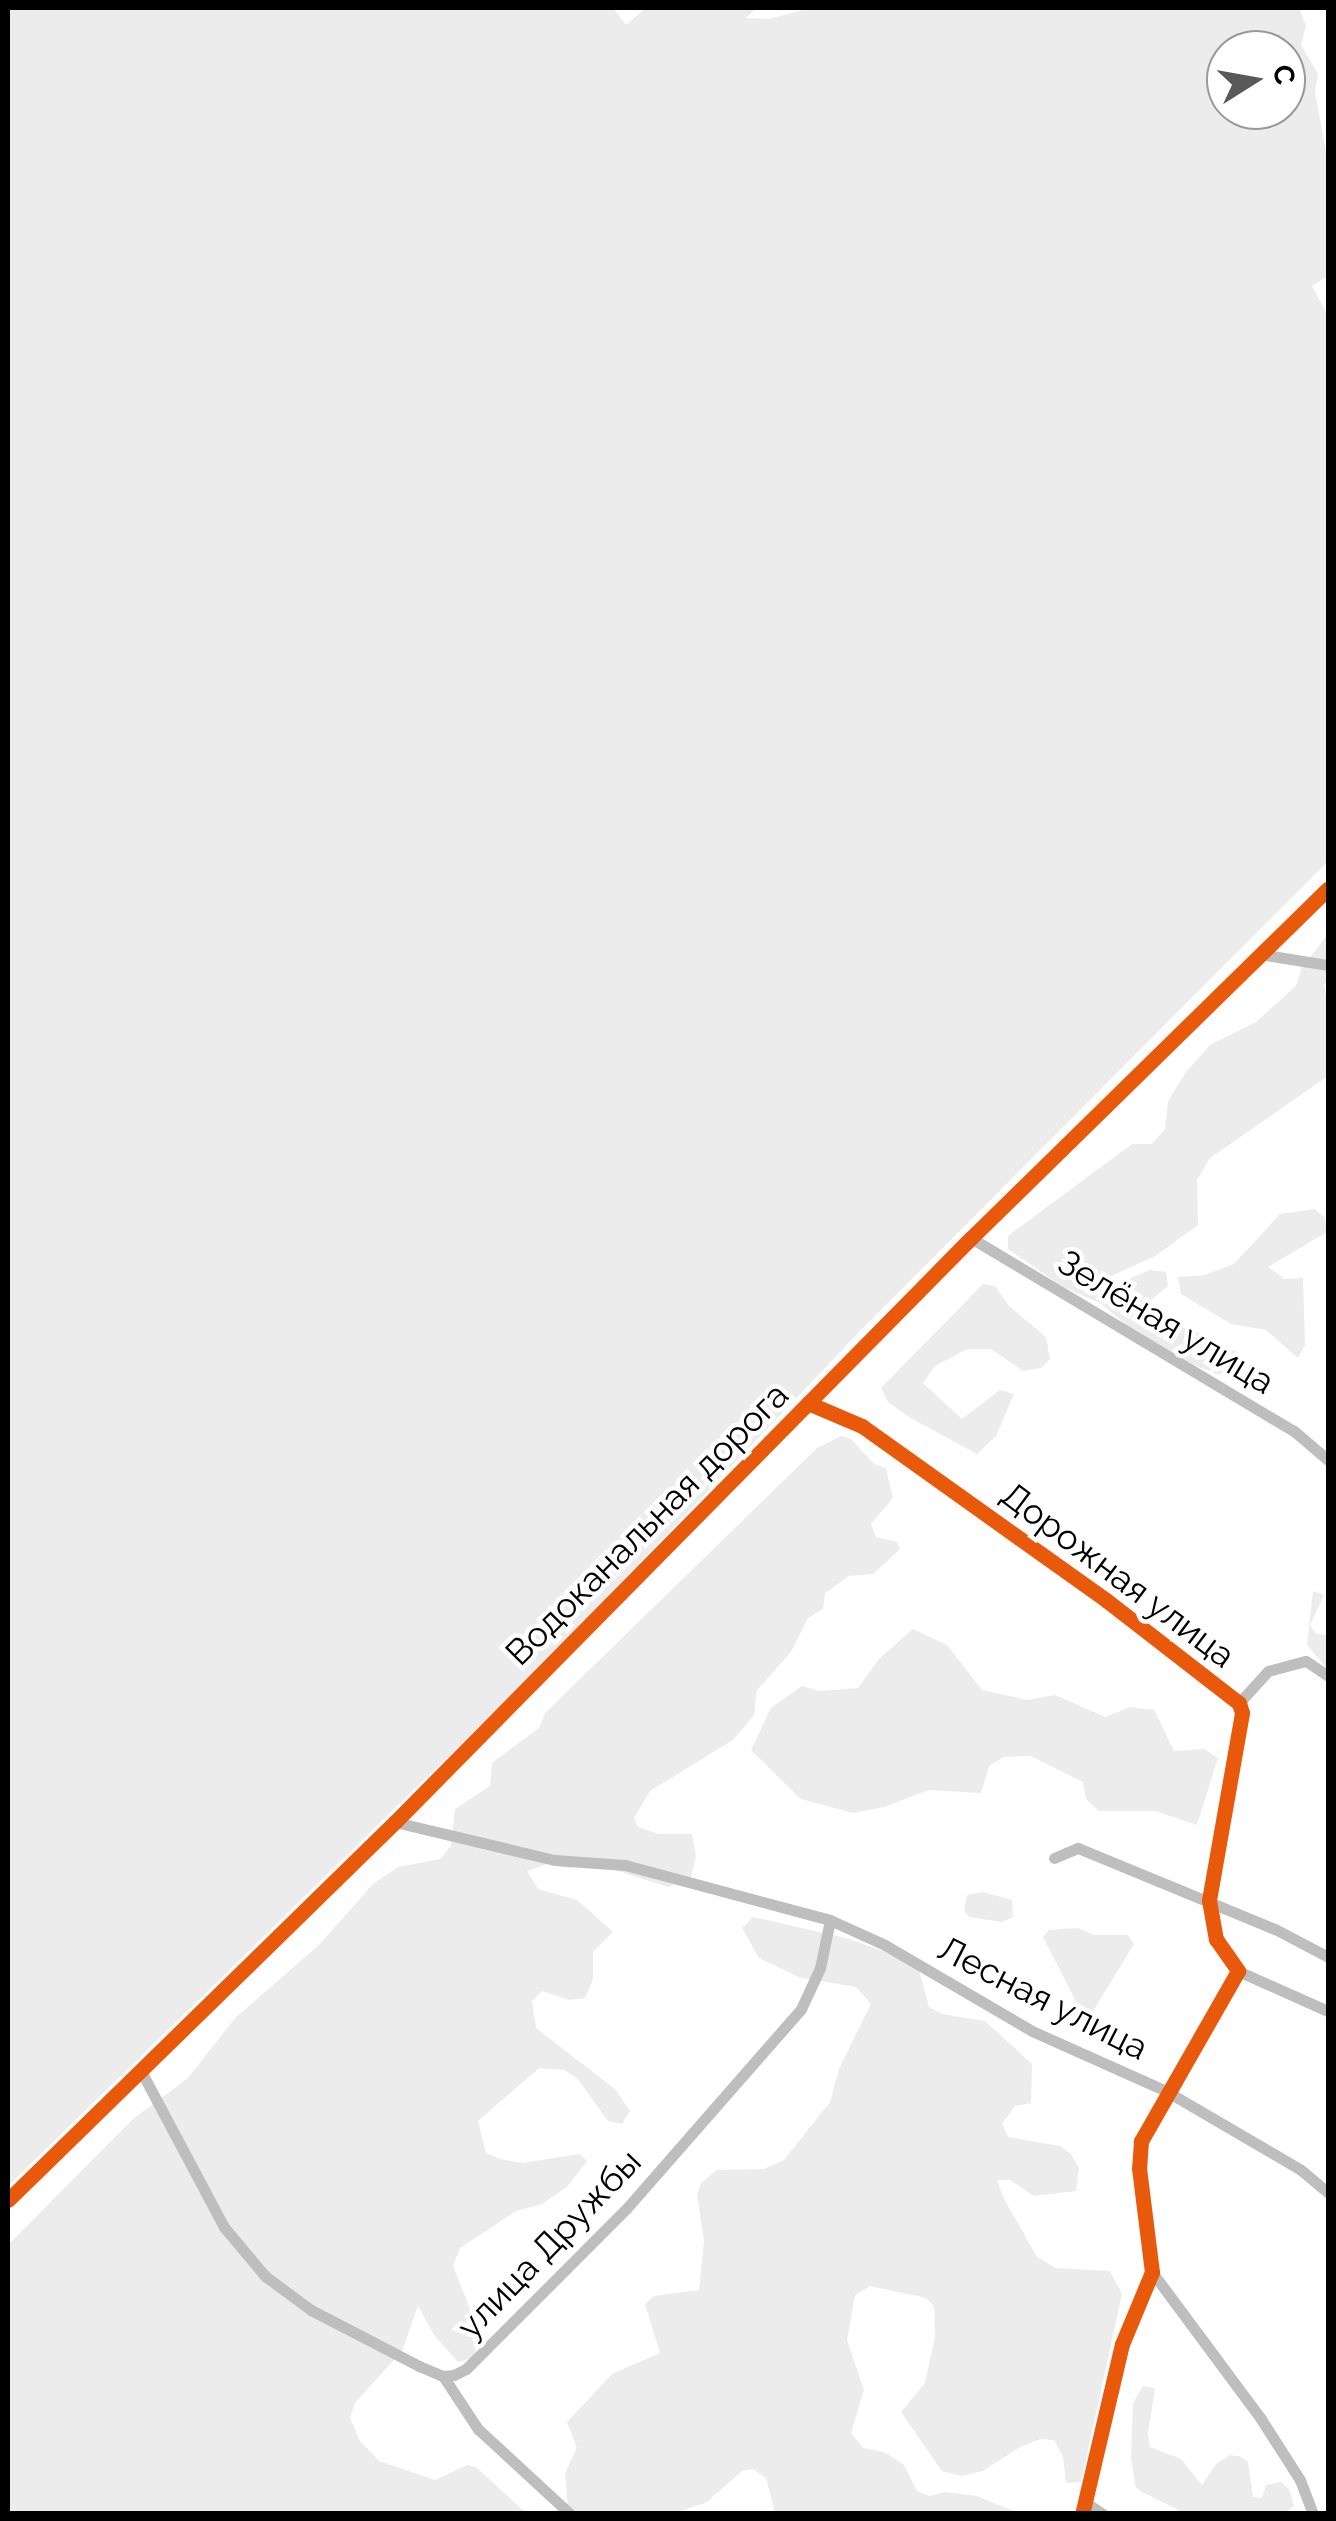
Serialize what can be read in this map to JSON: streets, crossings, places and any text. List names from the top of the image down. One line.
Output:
{"streets":{"street":["Зелёная улица","Водоканальная дорога","Дорожная улица","Лесная улица","улица Дружбы"]},"crossings":[["Зелёная улица","Водоканальная дорога"],["Водоканальная дорога","Дорожная улица"],["Водоканальная дорога","Лесная улица"],["Водоканальная дорога","улица Дружбы"],["Лесная улица","улица Дружбы"]],"north":"right"}
